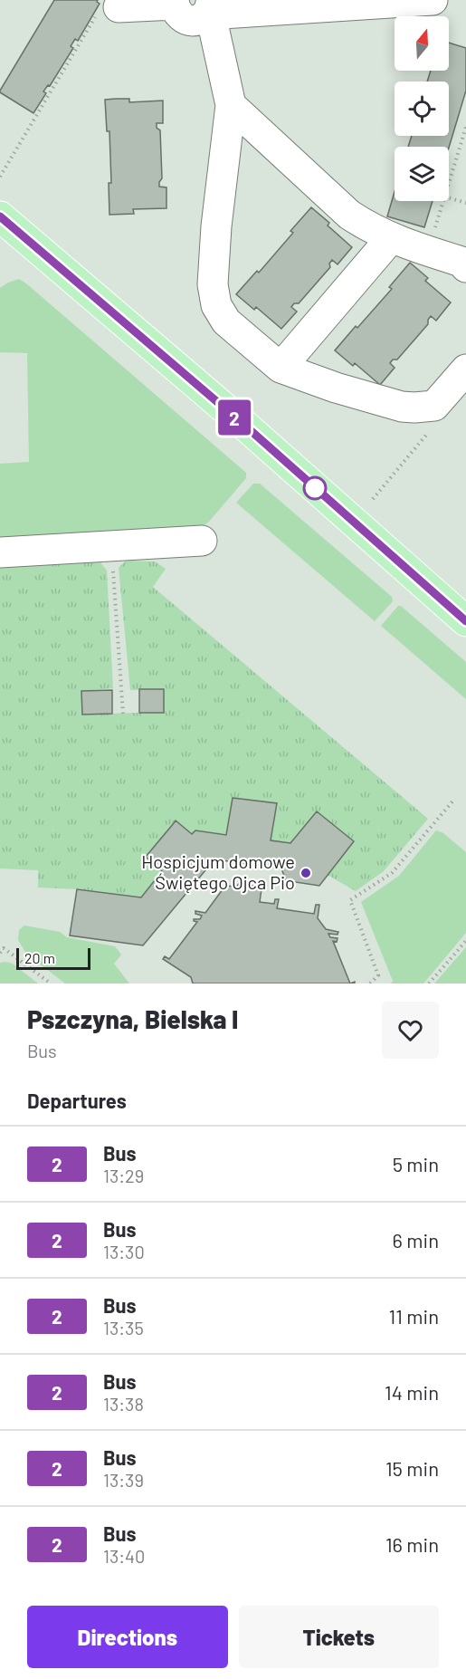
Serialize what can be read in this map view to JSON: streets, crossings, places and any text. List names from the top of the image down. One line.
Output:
{"places":["Hospicjum domowe Świętego Ojca Pio"],"lines":["bus line 2"],"scale_bar":"20 m","north":"top","page":{"on_map":"2","scale":"20 m","heading":[["Pszczyna, Bielska I","Bus"],"Departures"],"list":[{"mark":"2","name":"Bus","note":"13:29","value":"5 min"},{"mark":"2","name":"Bus","note":"13:30","value":"6 min"},{"mark":"2","name":"Bus","note":"13:35","value":"11 min"},{"mark":"2","name":"Bus","note":"13:38","value":"14 min"},{"mark":"2","name":"Bus","note":"13:39","value":"15 min"},{"mark":"2","name":"Bus","note":"13:40","value":"16 min"}],"buttons":["Directions","Tickets"]}}
